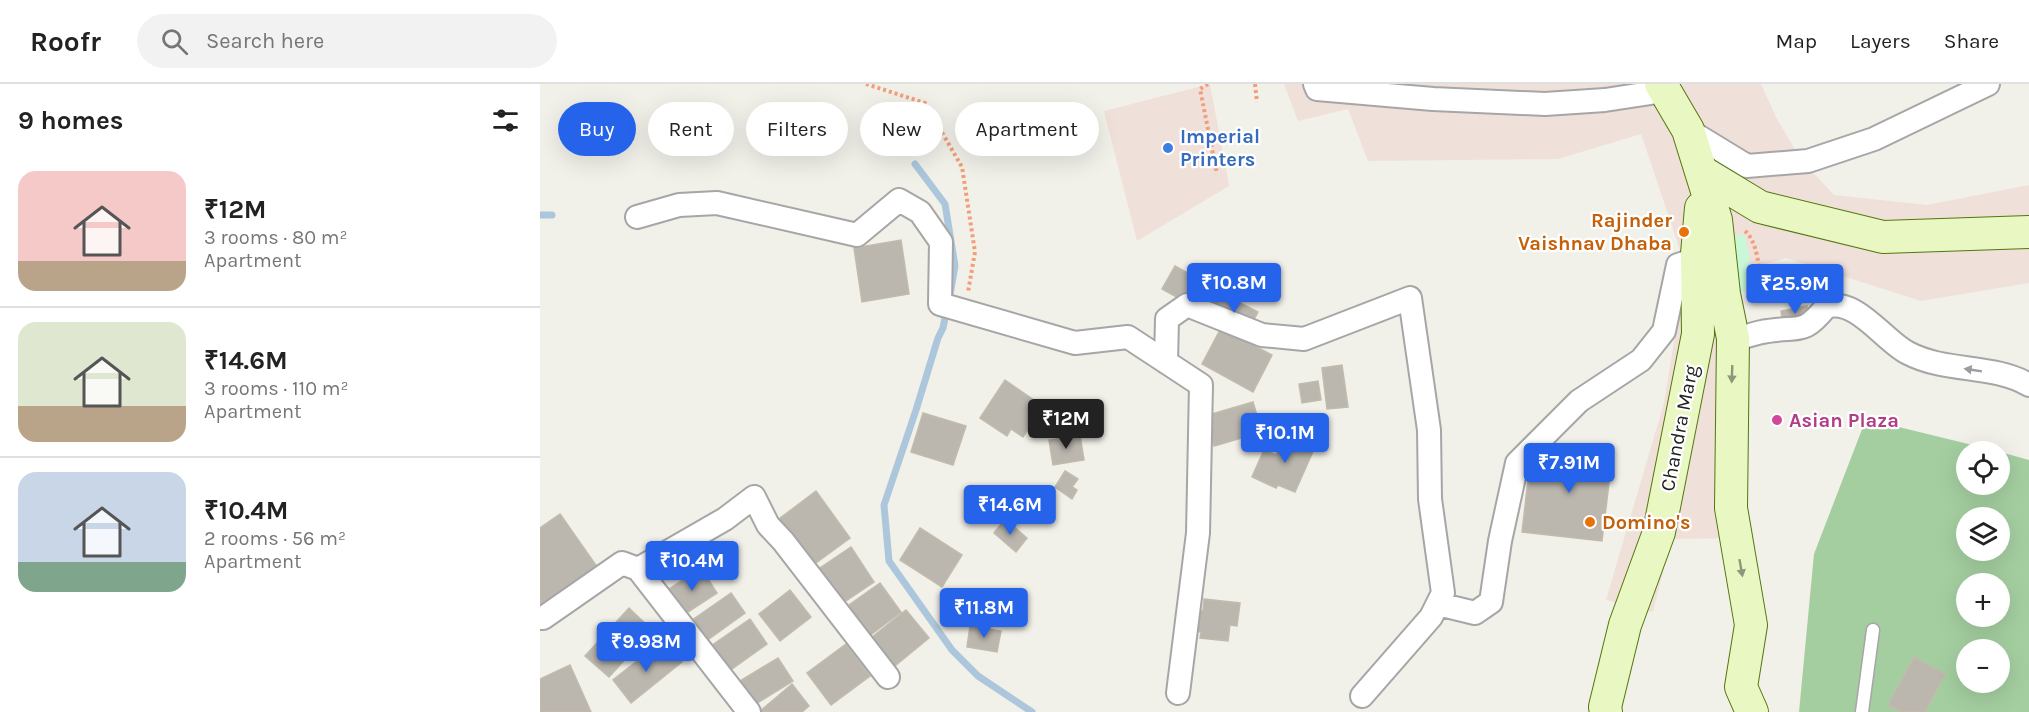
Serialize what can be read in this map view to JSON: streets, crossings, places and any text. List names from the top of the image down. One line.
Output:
{"streets":{"street":["Chandra Marg"]},"places":["Imperial Printers","Rajinder Vaishnav Dhaba","Asian Plaza","Domino's"],"page":{"header":"Roofr","search":"Search here","nav":["Map","Layers","Share"],"heading":"9 homes","chip":["Buy","Rent","Filters","New","Apartment"],"list":[{"name":"₹12M","note":"3 rooms · 80 m² · Apartment"},{"name":"₹14.6M","note":"3 rooms · 110 m² · Apartment"},{"name":"₹10.4M","note":"2 rooms · 56 m² · Apartment"}],"price":["₹10.8M","₹25.9M","₹12M","₹10.1M","₹7.91M","₹14.6M","₹10.4M","₹11.8M","₹9.98M"],"map_buttons":["+","−"]}}
